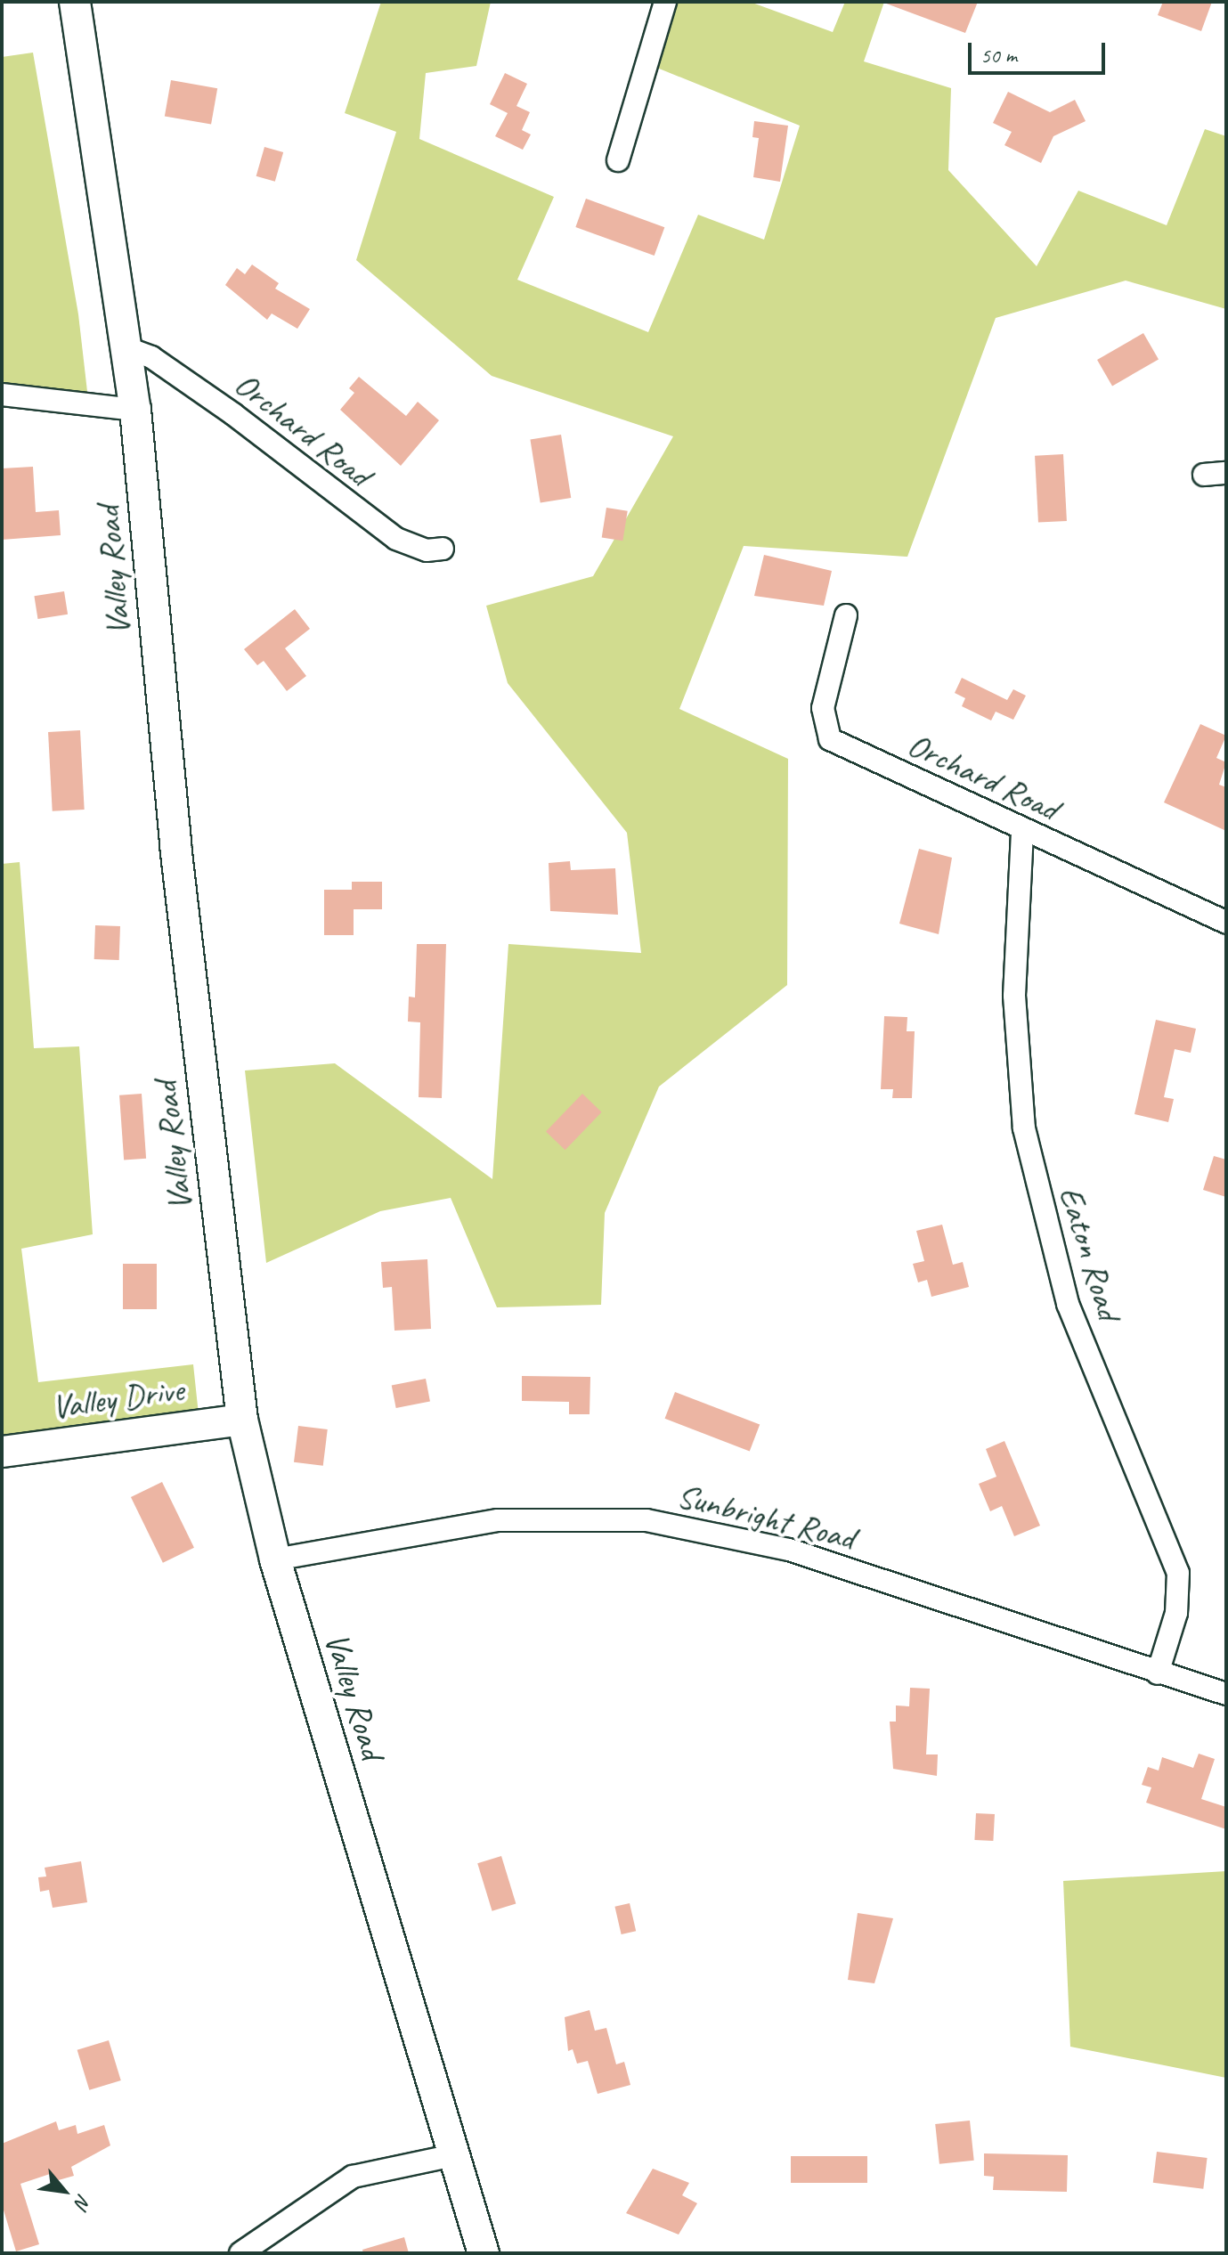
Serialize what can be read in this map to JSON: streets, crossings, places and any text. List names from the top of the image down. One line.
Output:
{"streets":{"main road":["Valley Road","Valley Drive"],"street":["Orchard Road","Eaton Road","Sunbright Road"]},"crossings":[["Orchard Road","Valley Road"],["Orchard Road","Eaton Road"],["Valley Road","Valley Drive"],["Valley Road","Sunbright Road"],["Eaton Road","Sunbright Road"]],"scale_bar":"50 m","north":"bottom right"}
